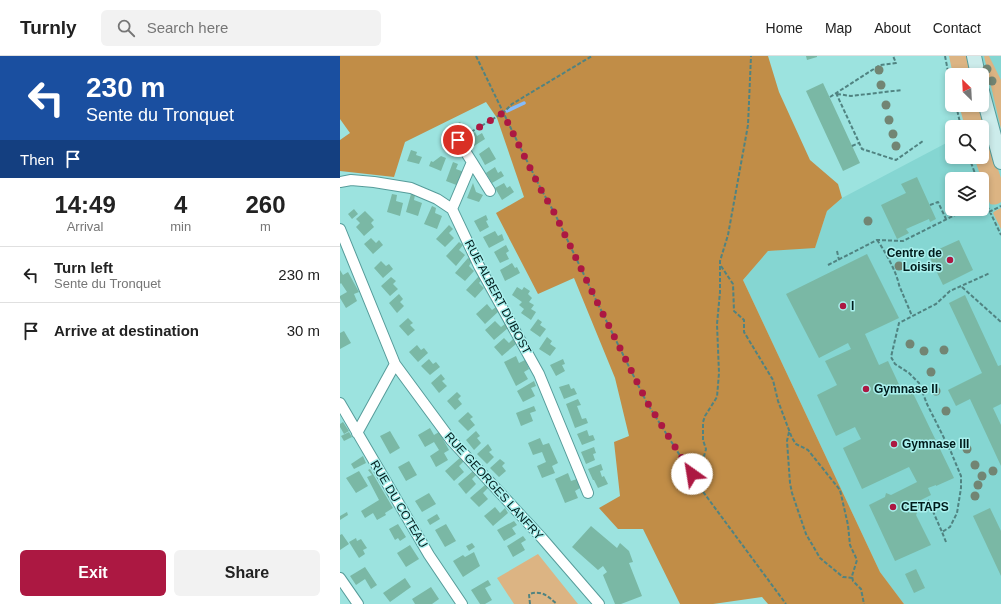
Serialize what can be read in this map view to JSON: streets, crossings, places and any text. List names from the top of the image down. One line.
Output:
{"streets":{"street":["RUE ALBERT DUBOST","RUE GEORGES LANFRY","RUE DU COTEAU"]},"places":["Centre de Loisirs","I","Gymnase II","Gymnase III","CETAPS"],"north":"top left","page":{"header":"Turnly","search":"Search here","nav":["Home","Map","About","Contact"],"turn":["230 m","Sente du Tronquet"],"then":"Then","eta":["14:49","Arrival","4","min","260","m"],"list":[{"name":"Turn left","note":"Sente du Tronquet","value":"230 m"},{"name":"Arrive at destination","value":"30 m"}],"buttons":["Exit","Share"]}}
